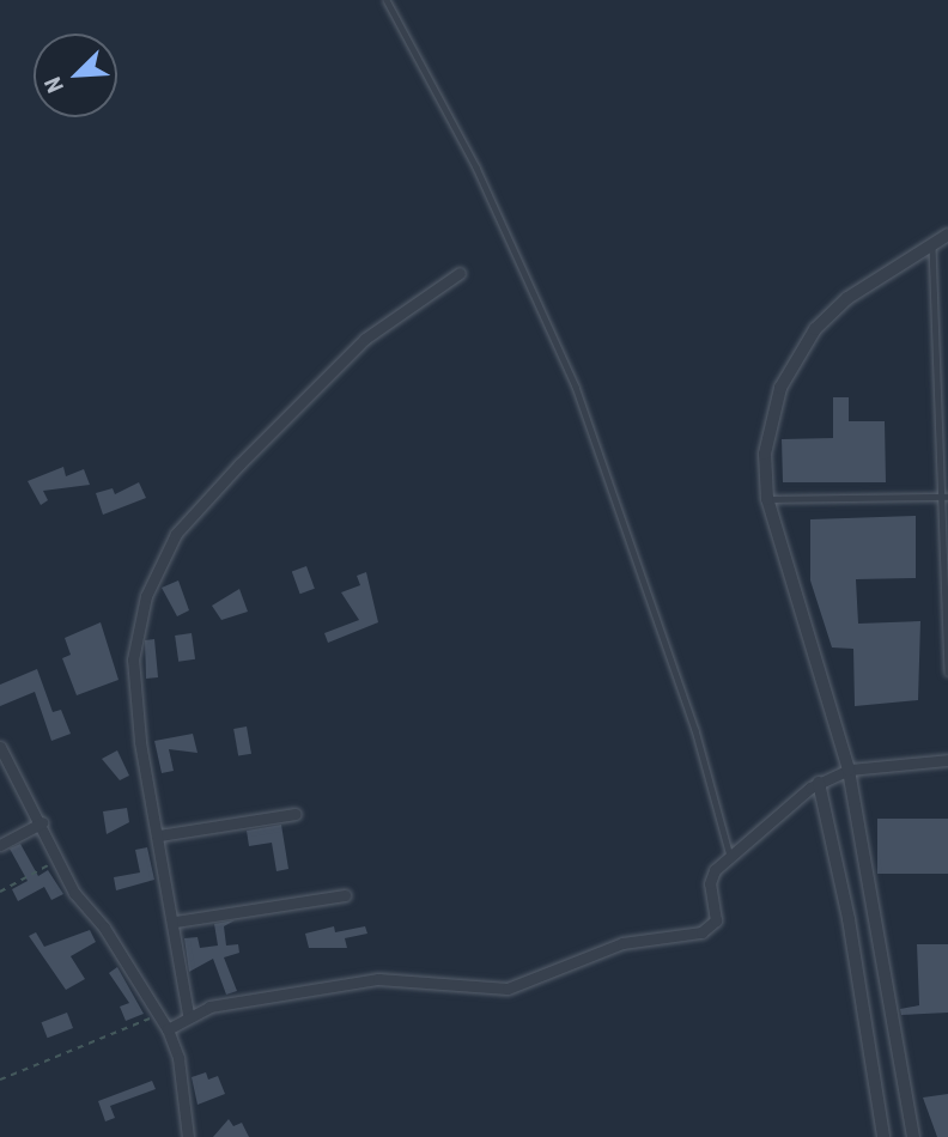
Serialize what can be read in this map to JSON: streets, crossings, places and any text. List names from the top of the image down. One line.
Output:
{"north":"bottom left"}
